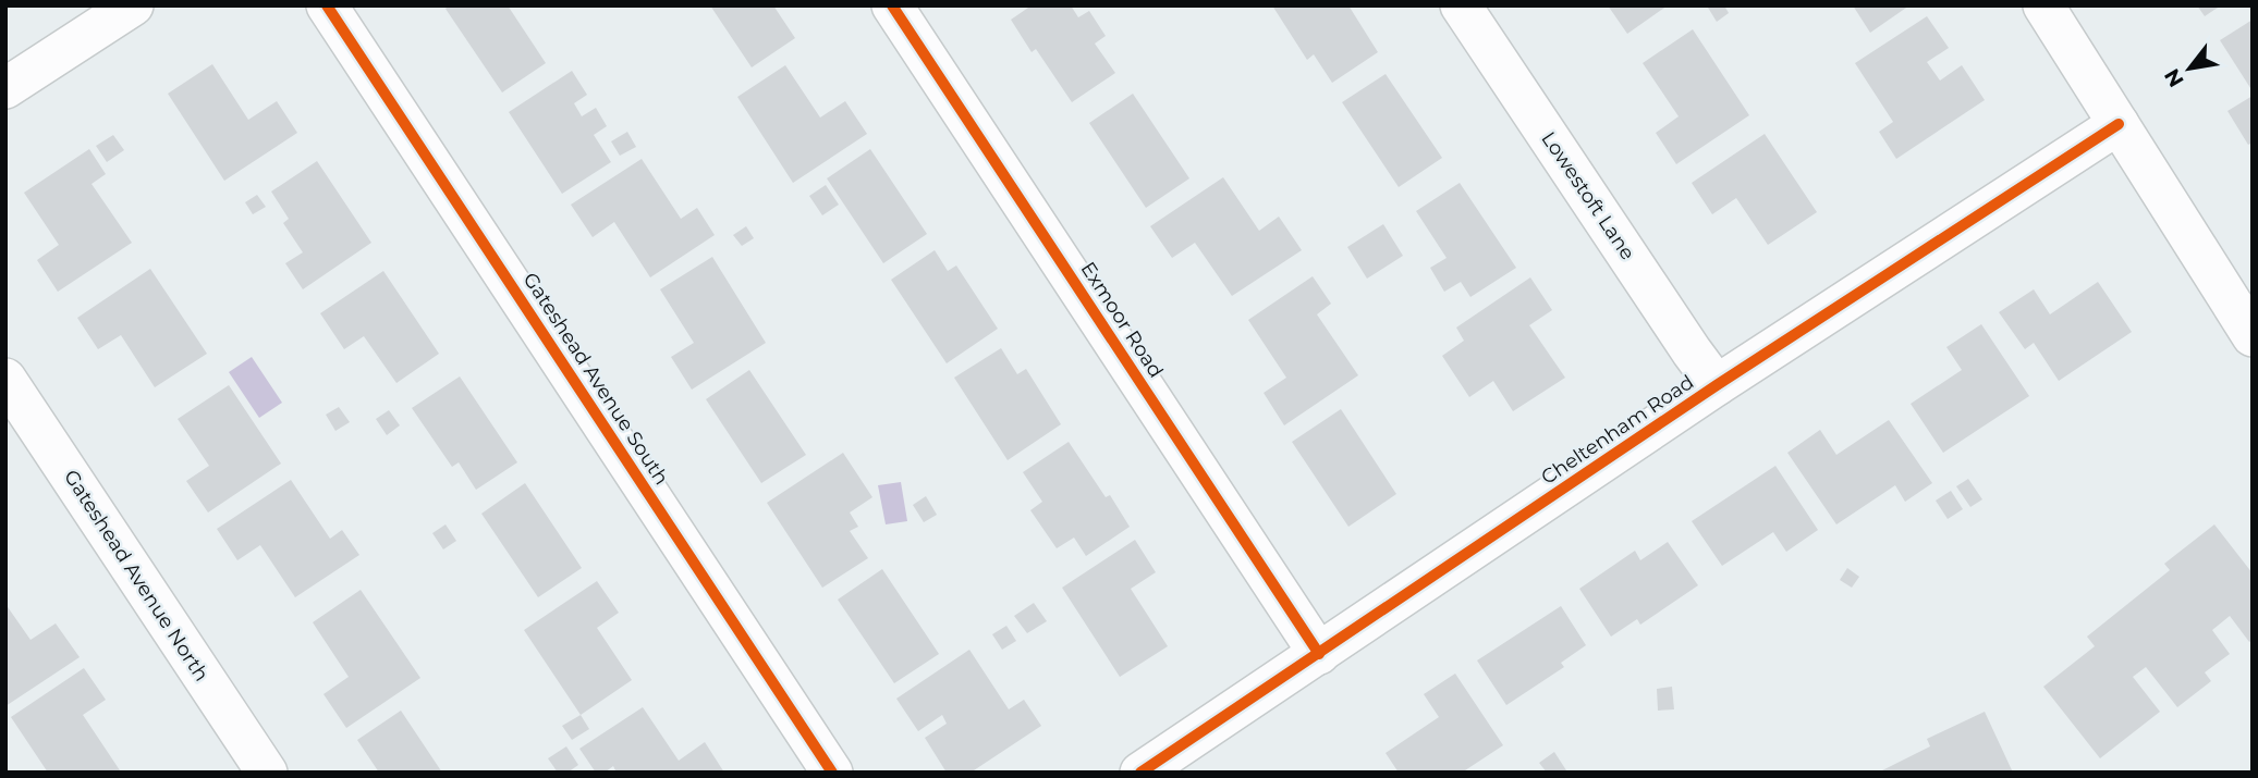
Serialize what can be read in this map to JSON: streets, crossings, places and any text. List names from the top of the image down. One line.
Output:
{"streets":{"street":["Lowestoft Lane","Exmoor Road","Gateshead Avenue South","Cheltenham Road","Gateshead Avenue North"]},"crossings":[["Lowestoft Lane","Cheltenham Road"],["Exmoor Road","Cheltenham Road"]],"north":"bottom left"}
